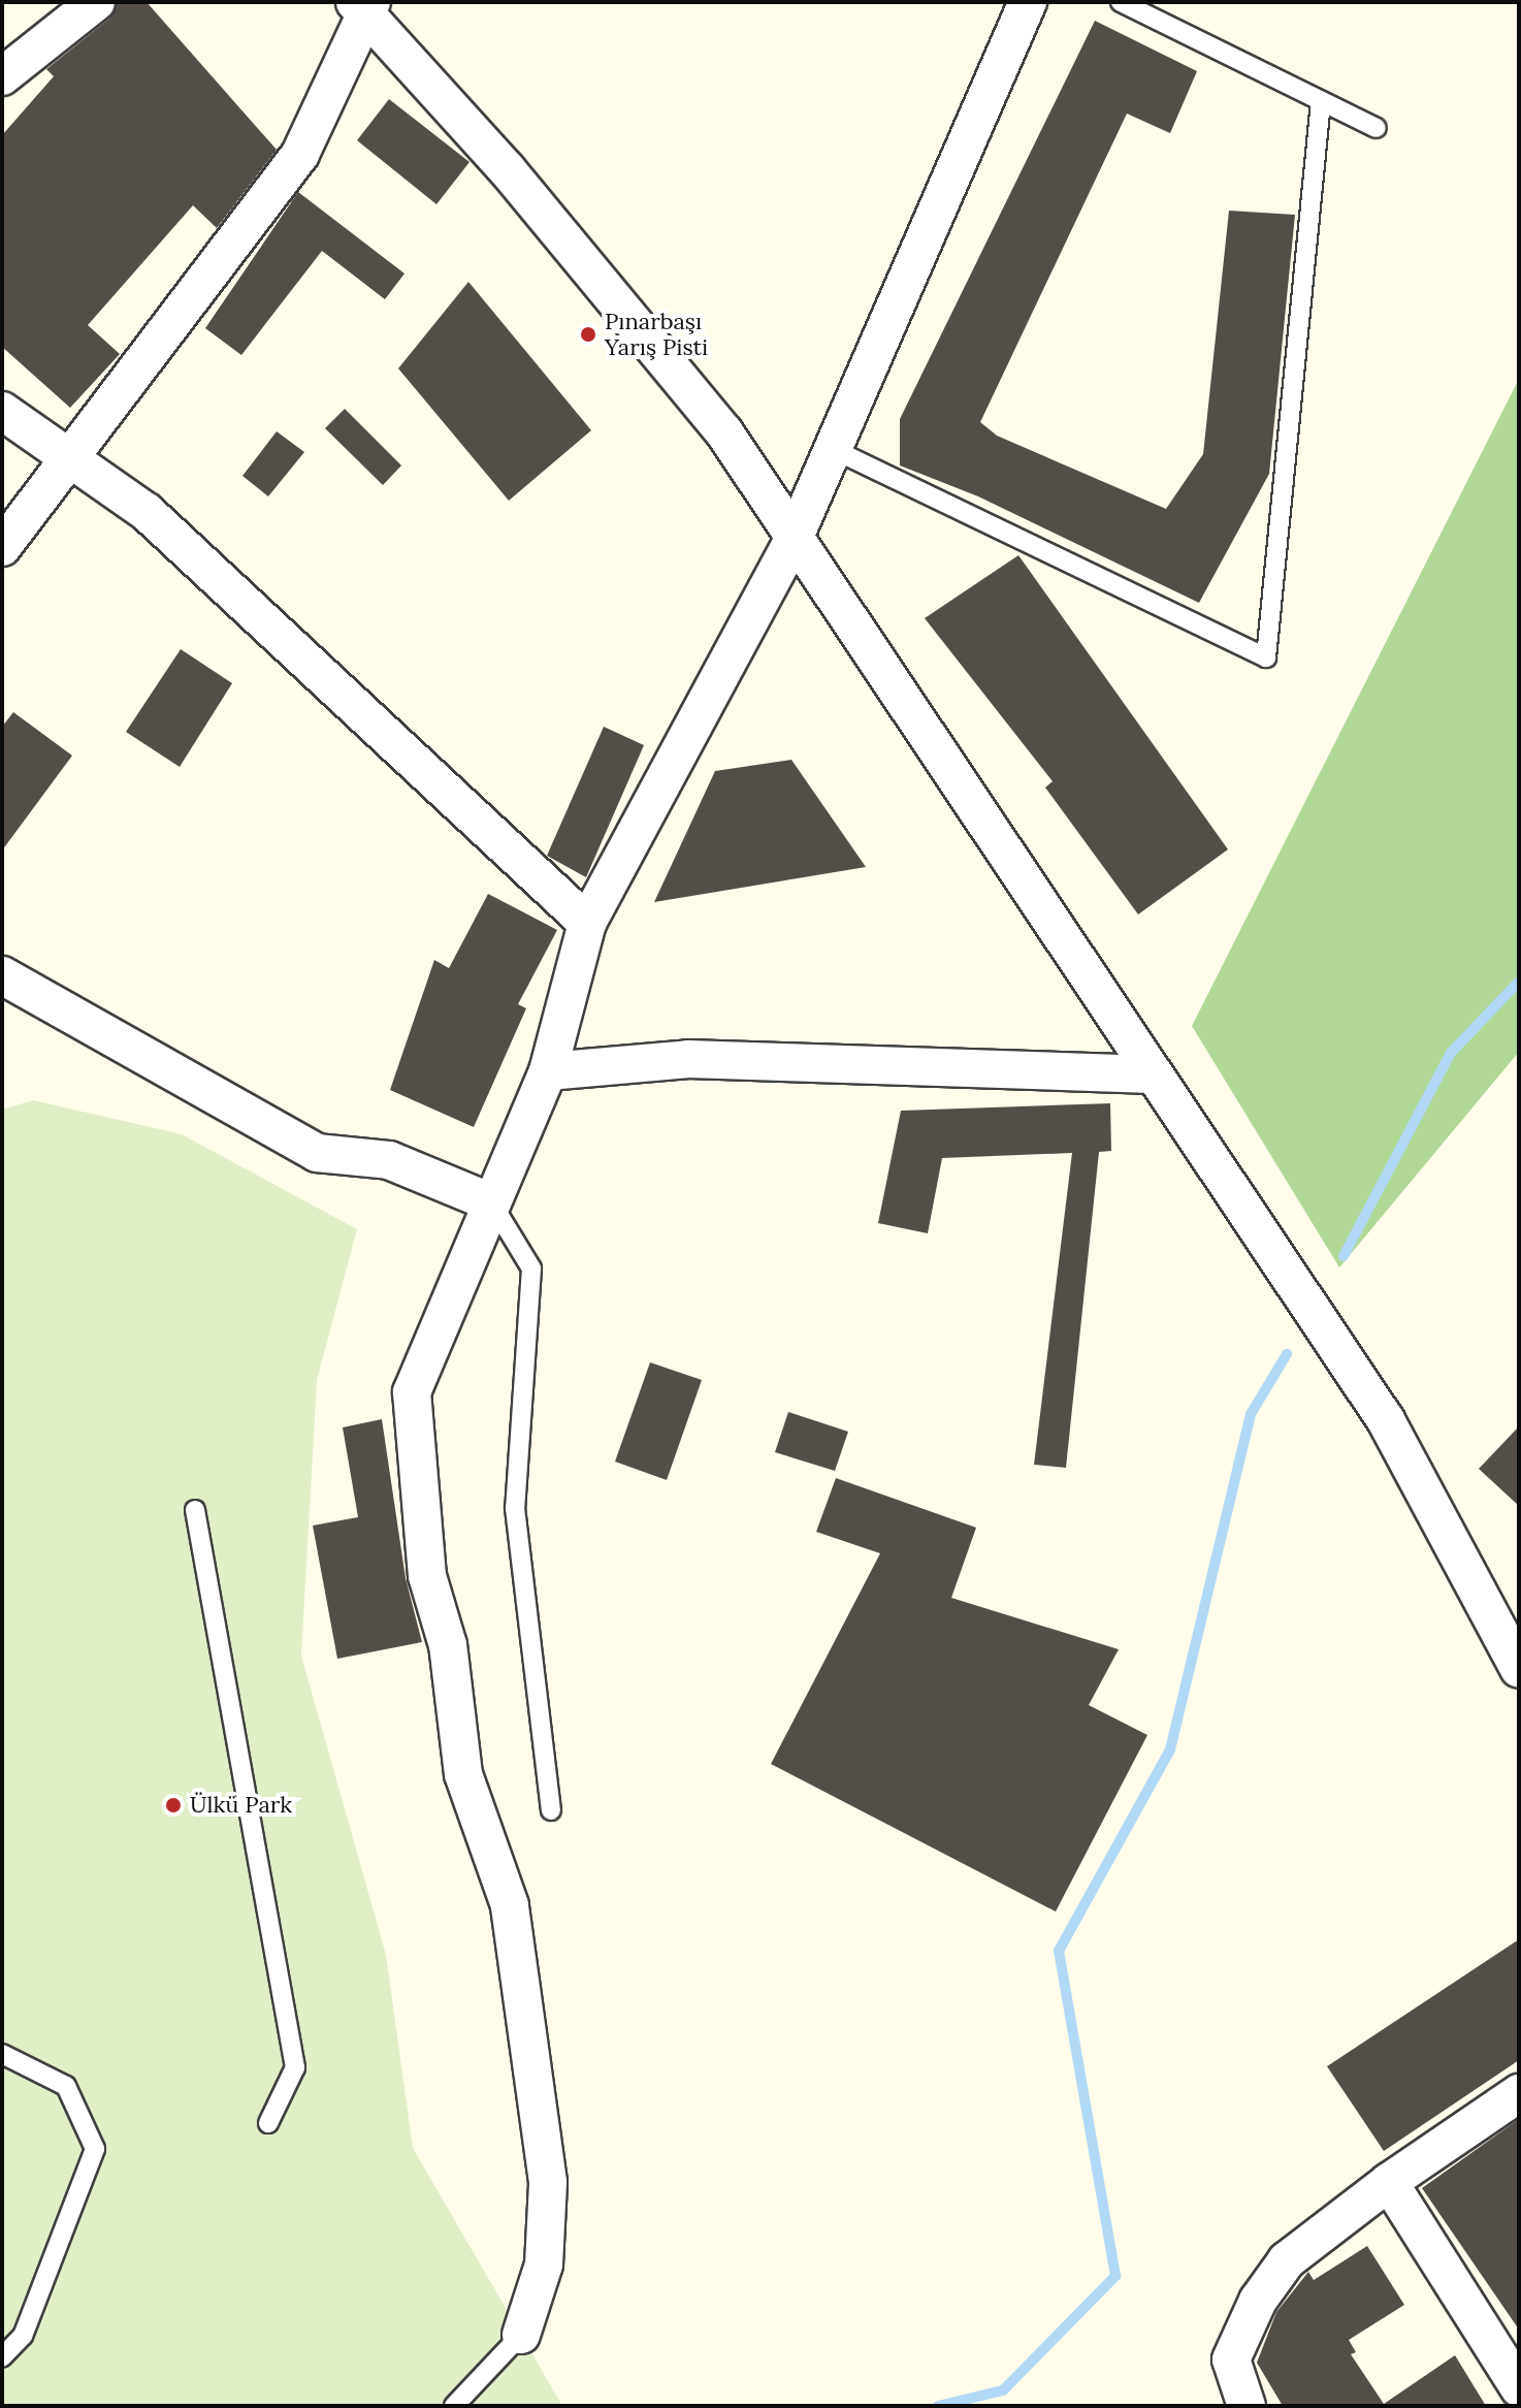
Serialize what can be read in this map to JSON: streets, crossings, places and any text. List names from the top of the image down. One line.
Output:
{"places":["Pınarbaşı Yarış Pisti","Ülkü Park"]}
